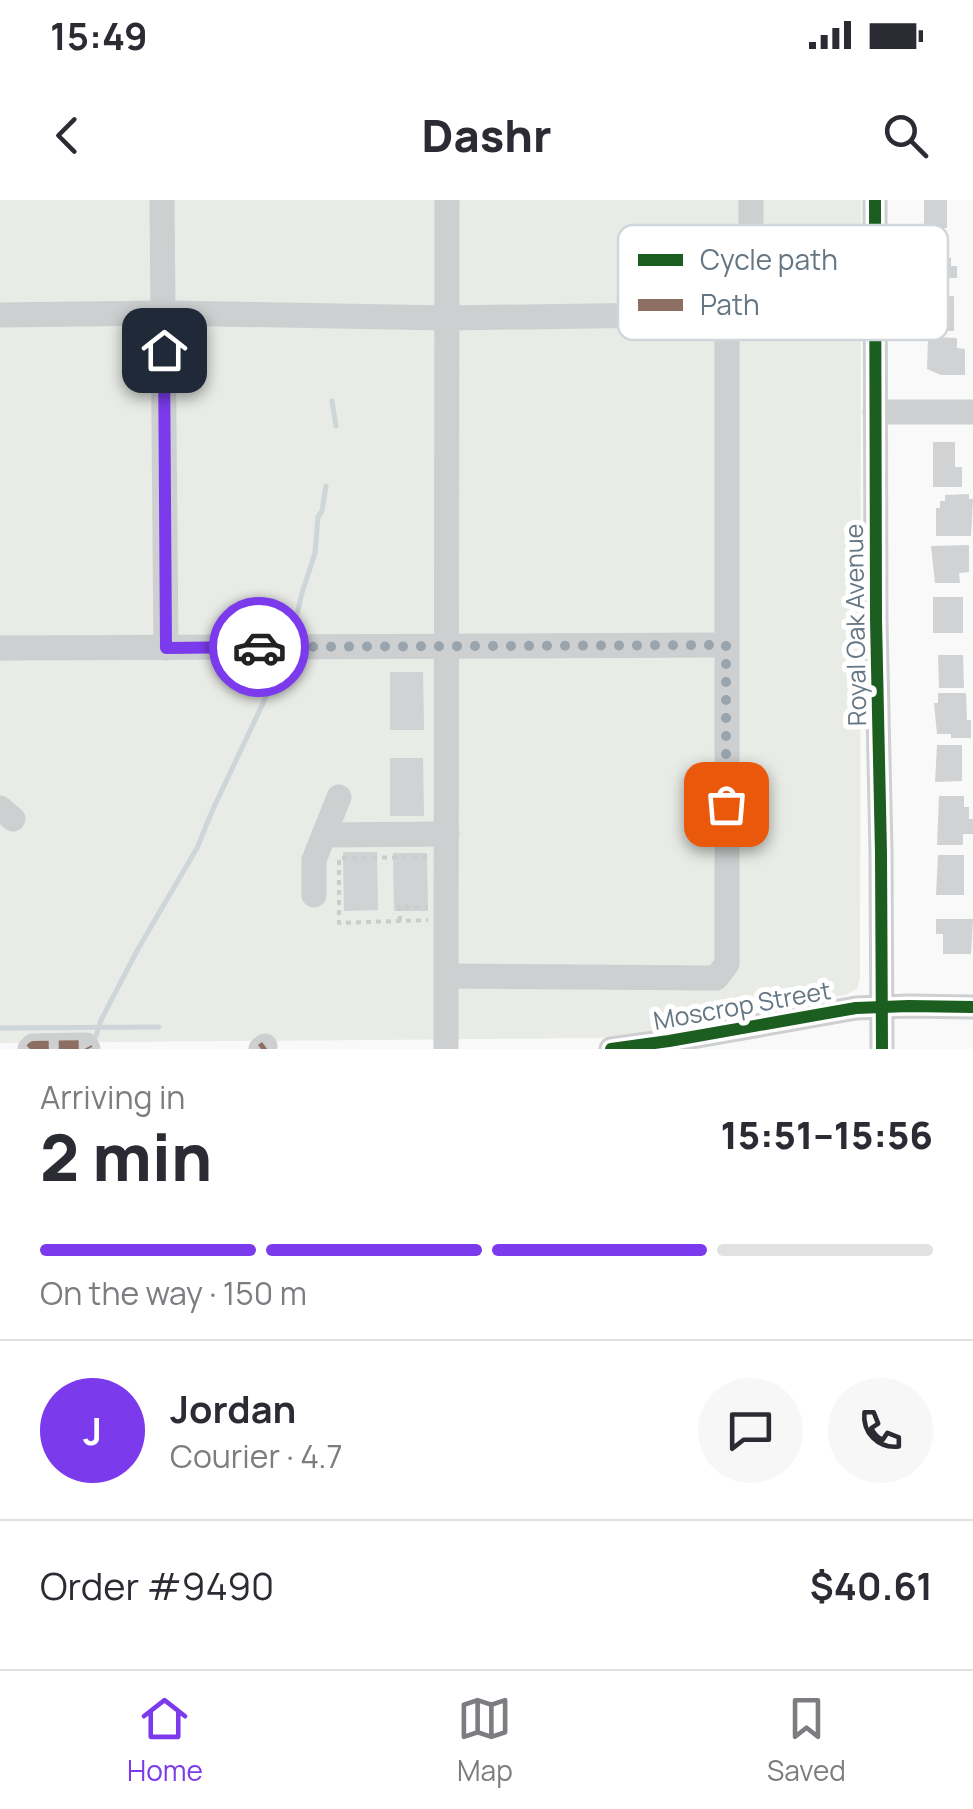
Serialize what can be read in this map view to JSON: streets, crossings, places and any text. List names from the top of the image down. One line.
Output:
{"streets":{"street":["Royal Oak Avenue","Moscrop Street"]},"crossings":[["Royal Oak Avenue","Moscrop Street"]],"legend":["Cycle path","Path"],"page":{"status":"15:49","header":"Dashr","heading":["2 min","Arriving in","15:51–15:56"],"panel":["Jordan","Courier · 4.7","Order #9490","$40.61"],"bar":"On the way · 150 m","round":"J","tabs":["Home","Map","Saved"]}}
